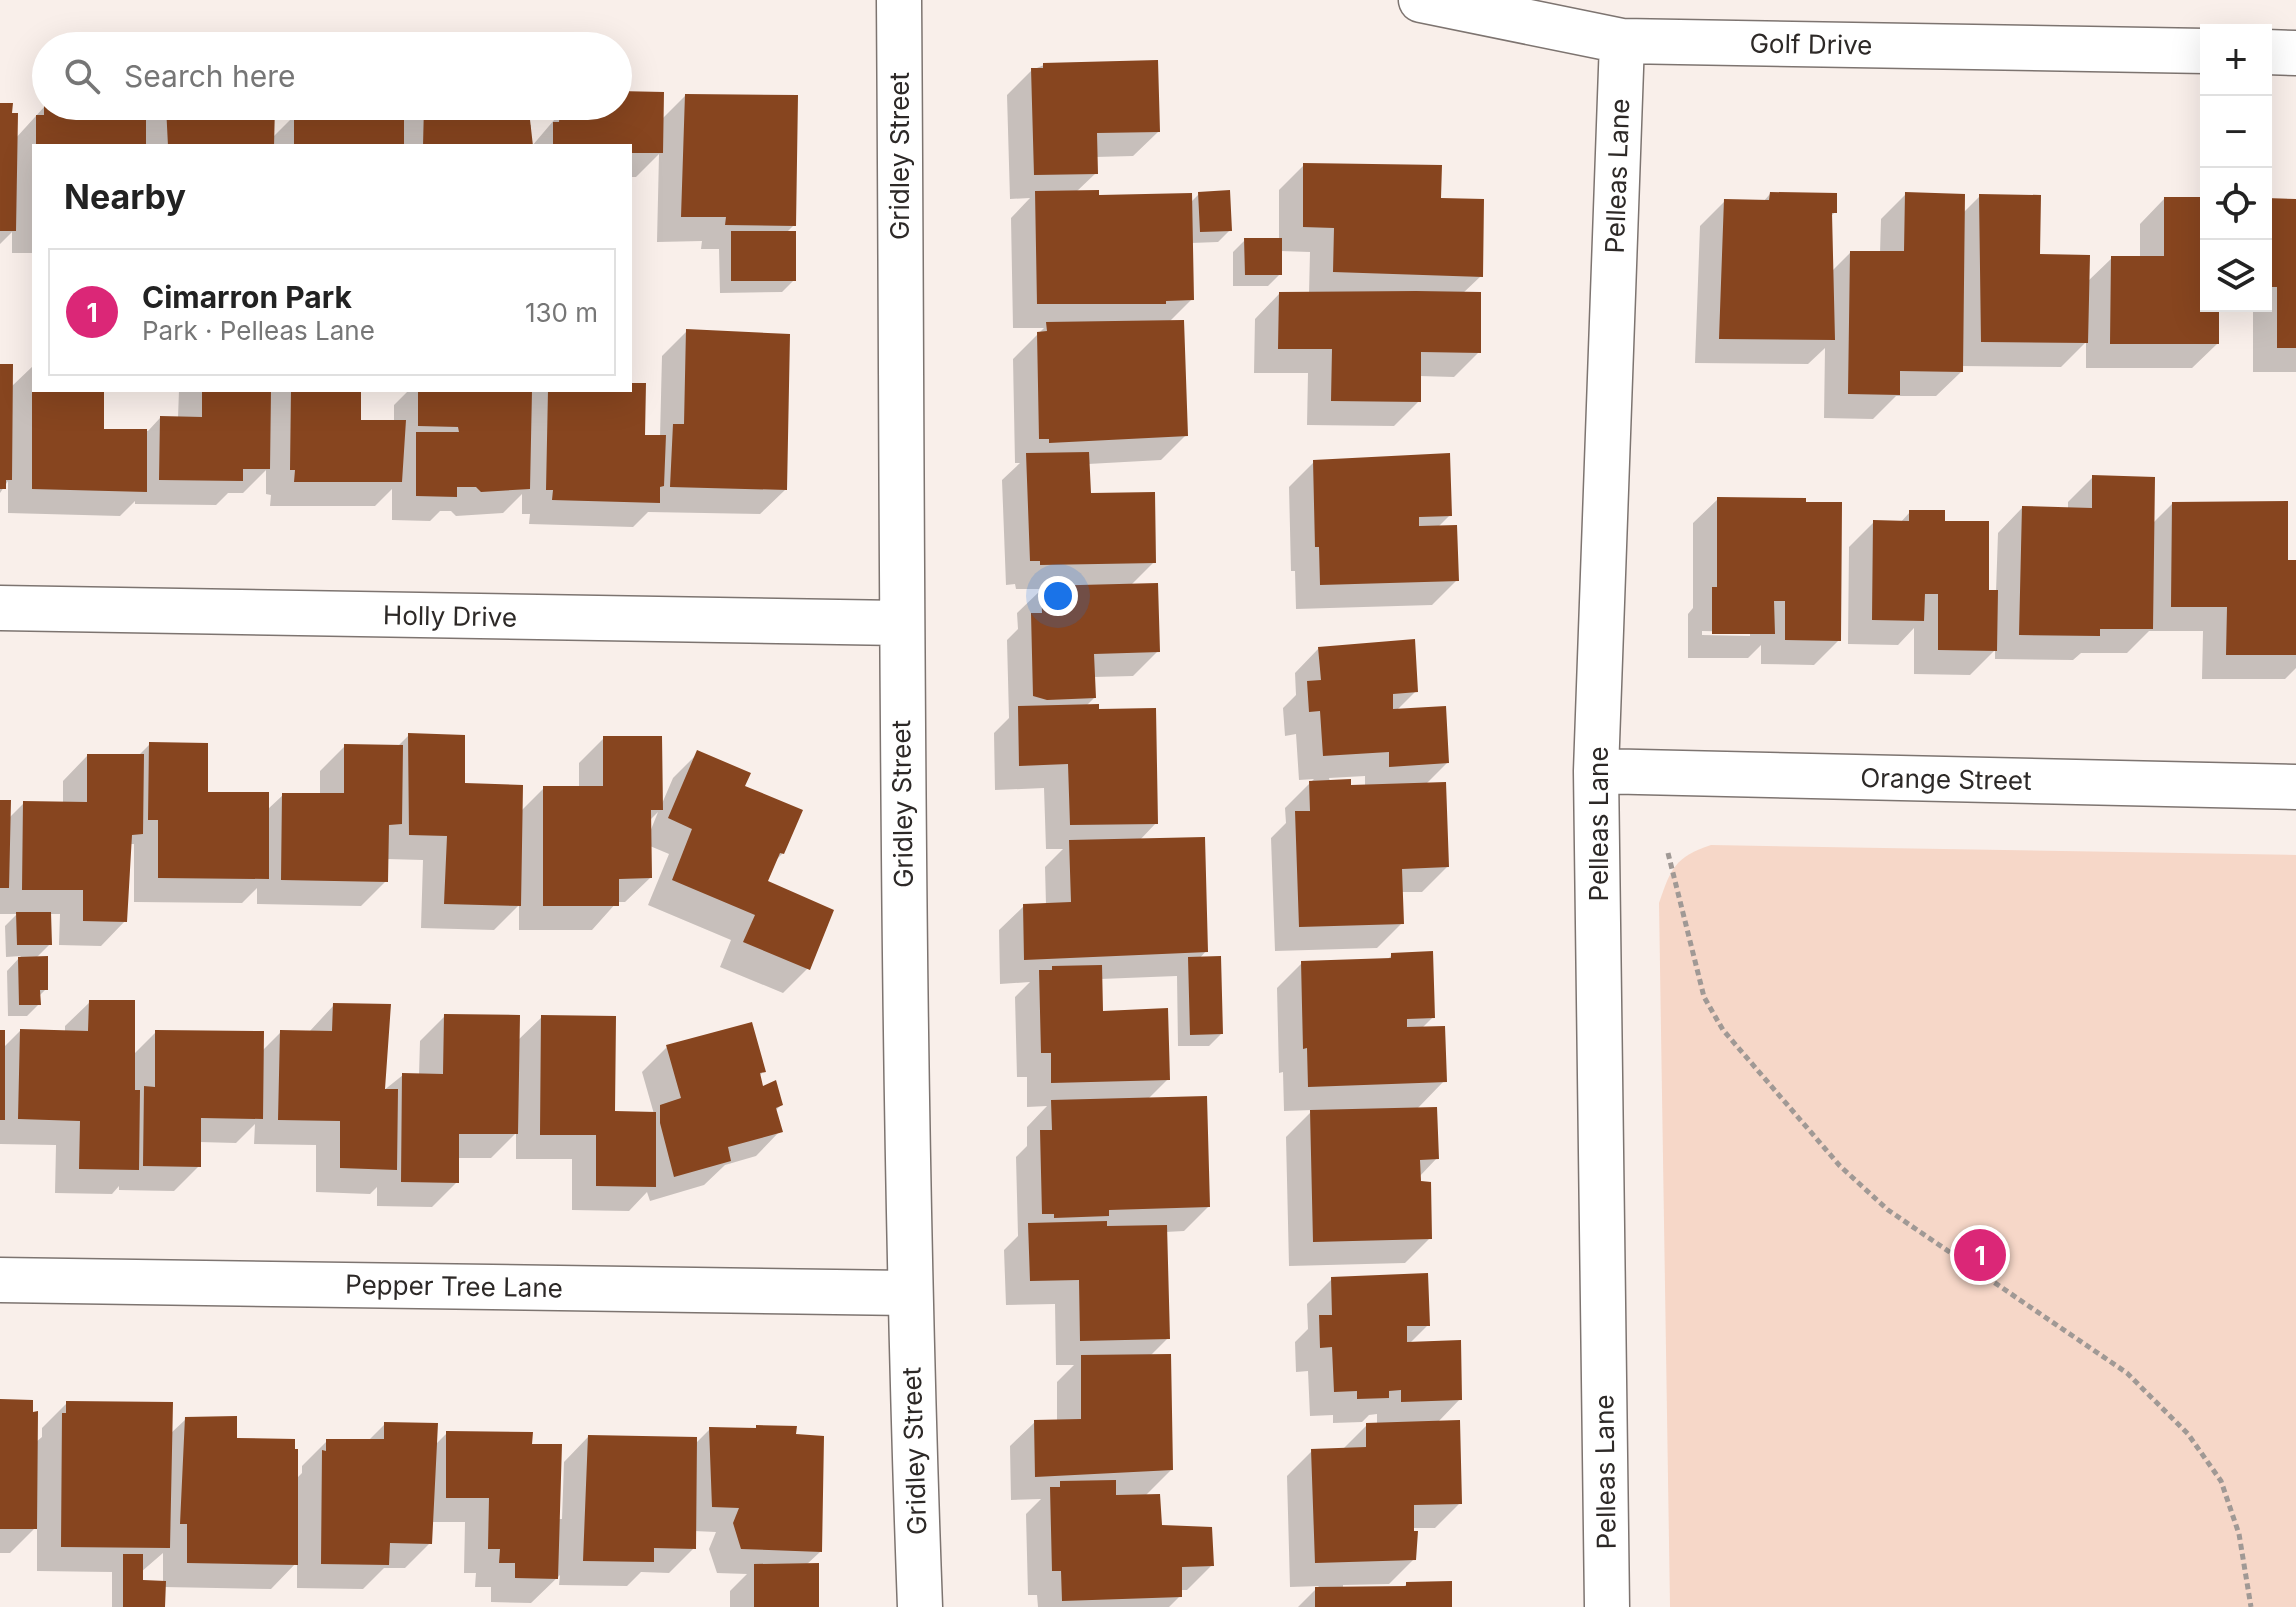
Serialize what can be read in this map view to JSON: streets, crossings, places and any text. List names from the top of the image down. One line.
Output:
{"streets":{"street":["Golf Drive","Gridley Street","Pelleas Lane","Holly Drive","Orange Street","Pepper Tree Lane"]},"crossings":[["Golf Drive","Pelleas Lane"],["Gridley Street","Holly Drive"],["Gridley Street","Pepper Tree Lane"],["Pelleas Lane","Orange Street"]],"page":{"map_buttons":["+","−"],"search":"Search here","heading":"Nearby","list":[{"mark":"1","name":"Cimarron Park","note":"Park · Pelleas Lane","value":"130 m"}],"pins":"1"}}
